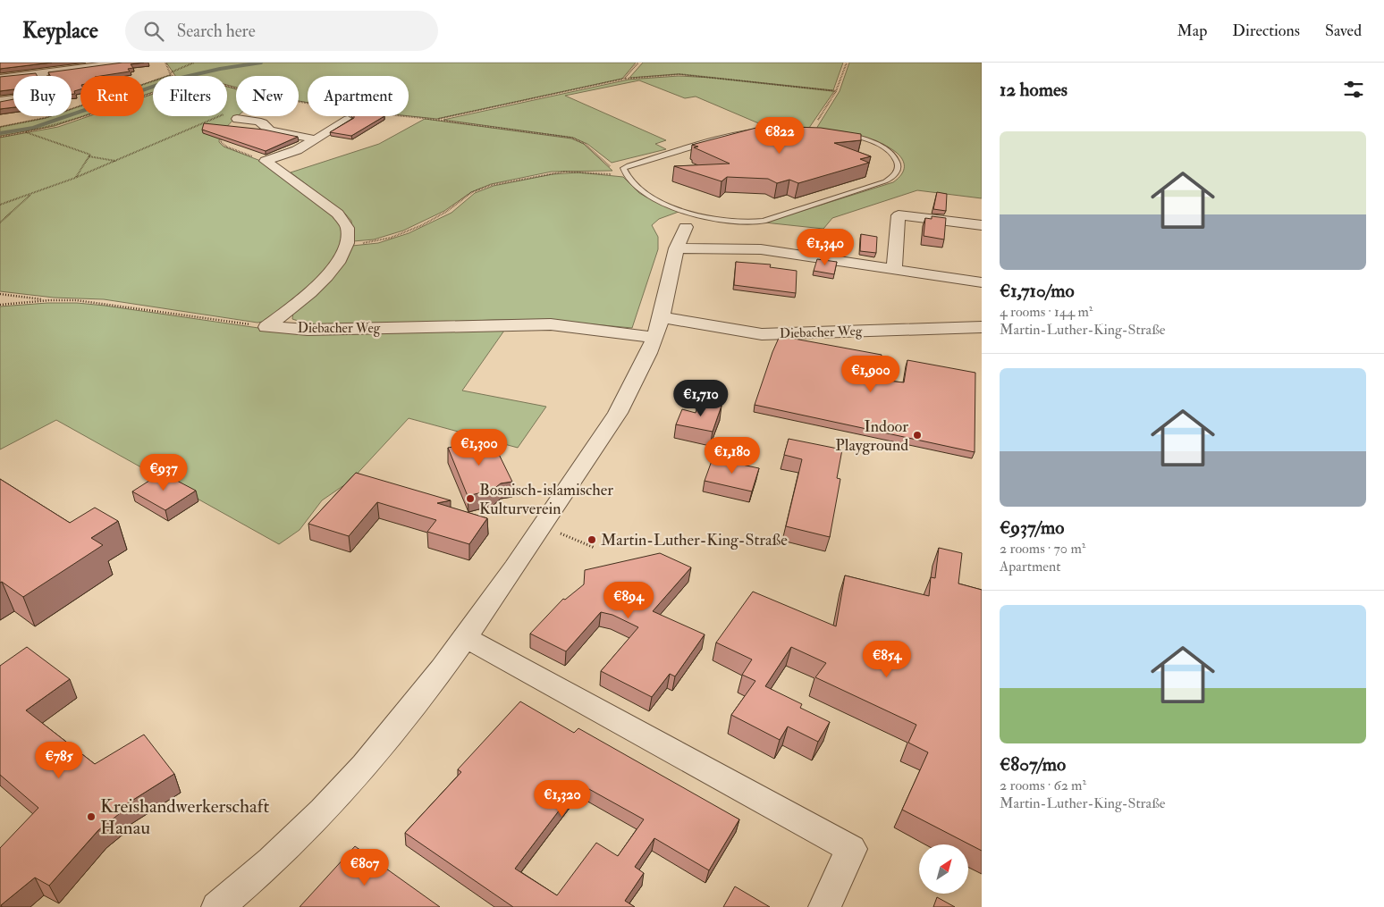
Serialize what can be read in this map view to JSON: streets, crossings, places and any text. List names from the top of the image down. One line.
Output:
{"streets":{"street":["Diebacher Weg"]},"places":["Indoor Playground","Bosnisch-islamischer Kulturverein","Martin-Luther-King-Straße","Kreishandwerkerschaft Hanau"],"north":"top right","page":{"header":"Keyplace","search":"Search here","nav":["Map","Directions","Saved"],"heading":"12 homes","chip":["Buy","Rent","Filters","New","Apartment"],"list":[{"name":"€1,710/mo","note":"4 rooms · 144 m² · Martin-Luther-King-Straße"},{"name":"€937/mo","note":"2 rooms · 70 m² · Apartment"},{"name":"€807/mo","note":"2 rooms · 62 m² · Martin-Luther-King-Straße"}],"price":["€822","€1,340","€1,900","€1,710","€1,300","€1,180","€937","€894","€854","€785","€1,320","€807"]}}
